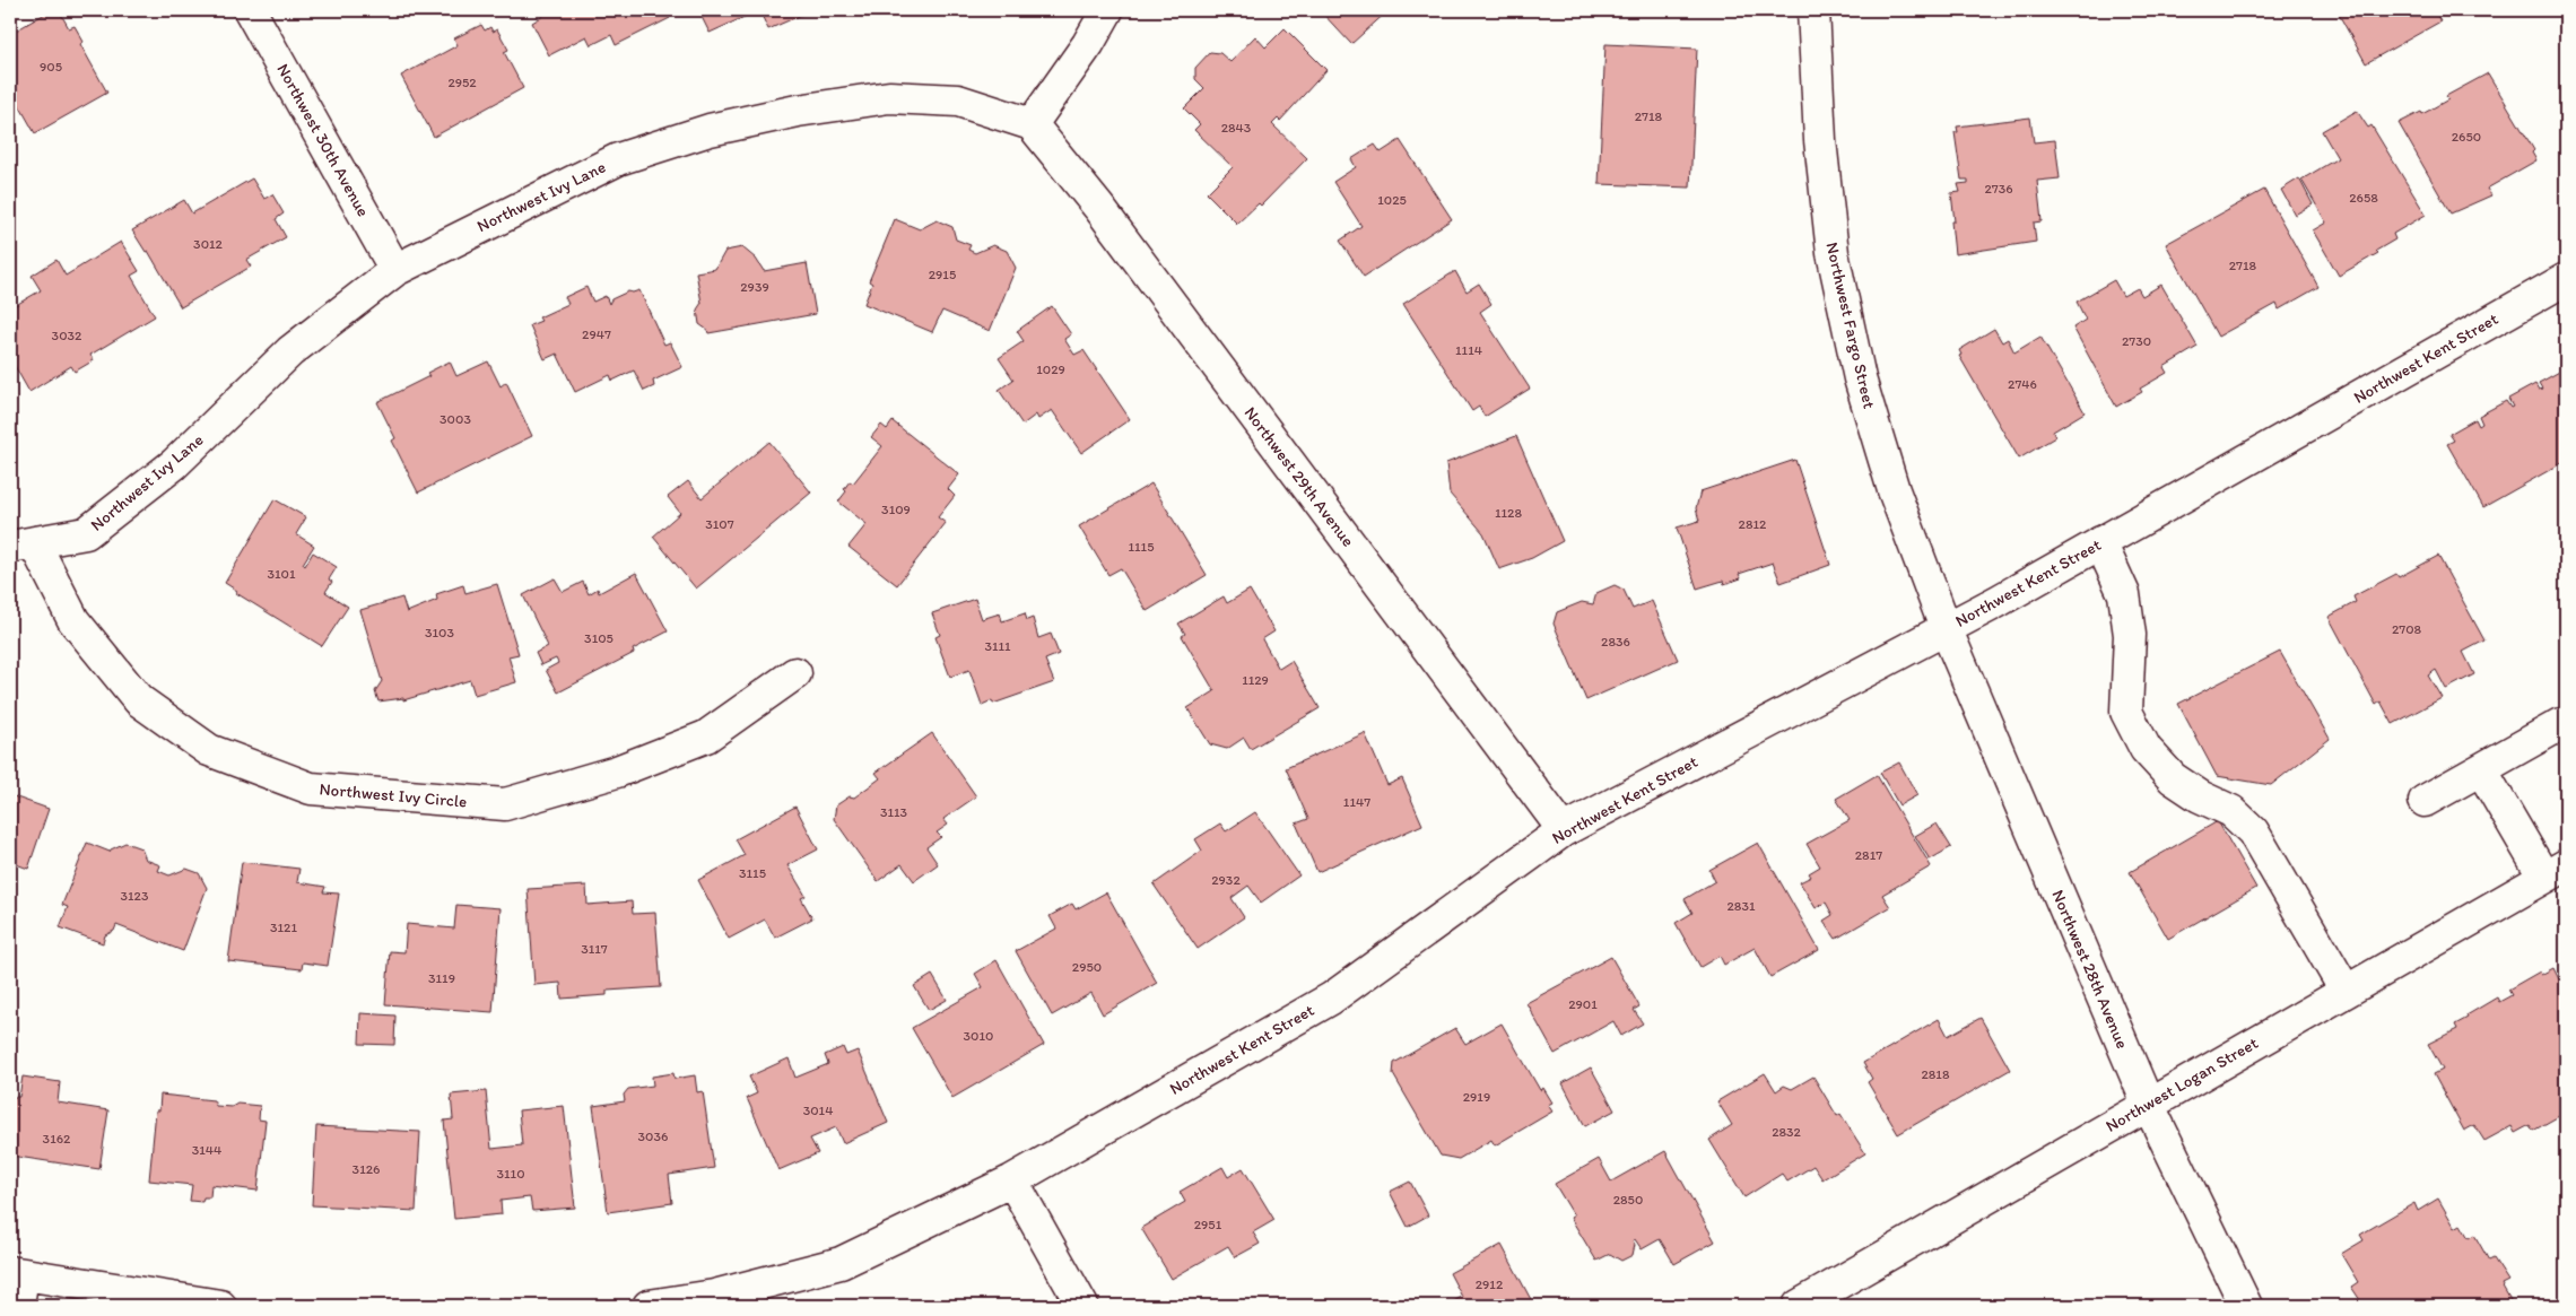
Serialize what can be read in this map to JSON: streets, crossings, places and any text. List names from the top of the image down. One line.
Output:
{"streets":{"street":["Northwest 30th Avenue","Northwest Ivy Lane","Northwest Fargo Street","Northwest Kent Street","Northwest 29th Avenue","Northwest Ivy Circle","Northwest 28th Avenue","Northwest Logan Street"]},"crossings":[["Northwest 30th Avenue","Northwest Ivy Lane"],["Northwest Ivy Lane","Northwest 29th Avenue"],["Northwest Ivy Lane","Northwest Ivy Circle"],["Northwest Fargo Street","Northwest Kent Street"],["Northwest Fargo Street","Northwest 28th Avenue"],["Northwest Kent Street","Northwest 29th Avenue"],["Northwest Kent Street","Northwest 28th Avenue"],["Northwest 28th Avenue","Northwest Logan Street"]],"house_numbers":["905","2952","2718","2843","2650","2736","2658","1025","3012","2718","2915","2939","2947","3032","2730","1114","1029","2746","3003","3109","1128","3107","2812","1115","3101","2708","3103","3105","2836","3111","1129","1147","3113","2817","3115","2932","3123","2831","3121","3117","2950","3119","2901","3010","2818","2919","3014","2832","3036","3162","3144","3126","3110","2850","2951","2912"]}
